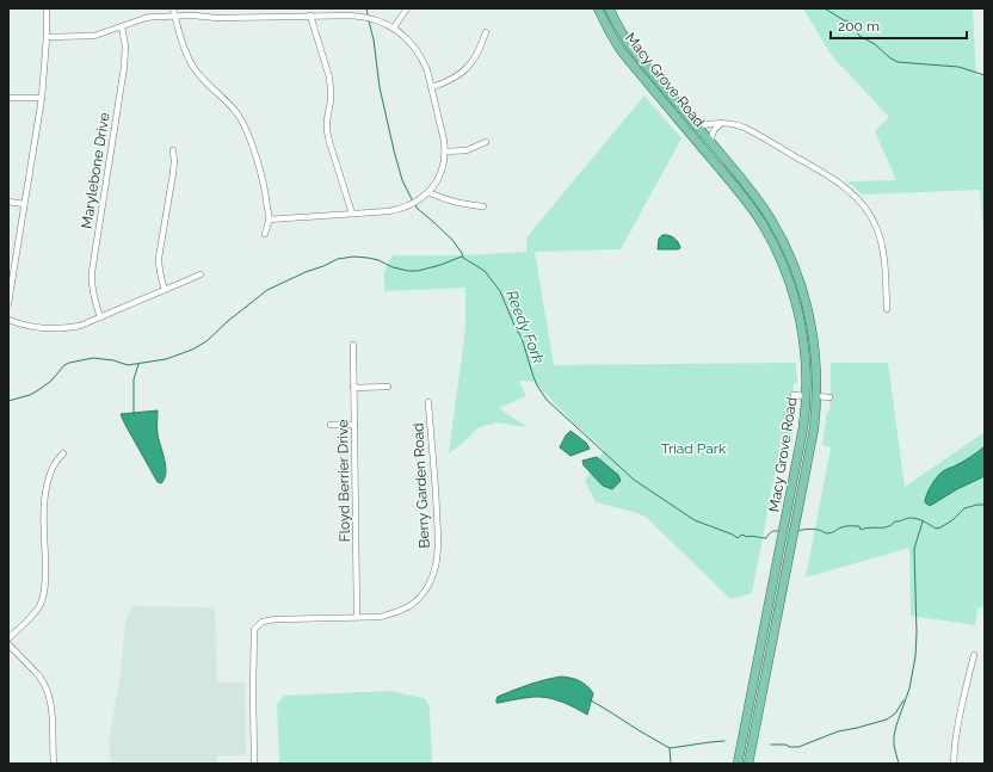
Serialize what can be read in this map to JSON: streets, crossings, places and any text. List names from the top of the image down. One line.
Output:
{"streets":{"main road":["Macy Grove Road"],"street":["Marylebone Drive","Floyd Berrier Drive","Berry Garden Road"]},"crossings":[["Floyd Berrier Drive","Berry Garden Road"]],"water":["Reedy Fork"],"parks":["Triad Park"],"scale_bar":"200 m"}
